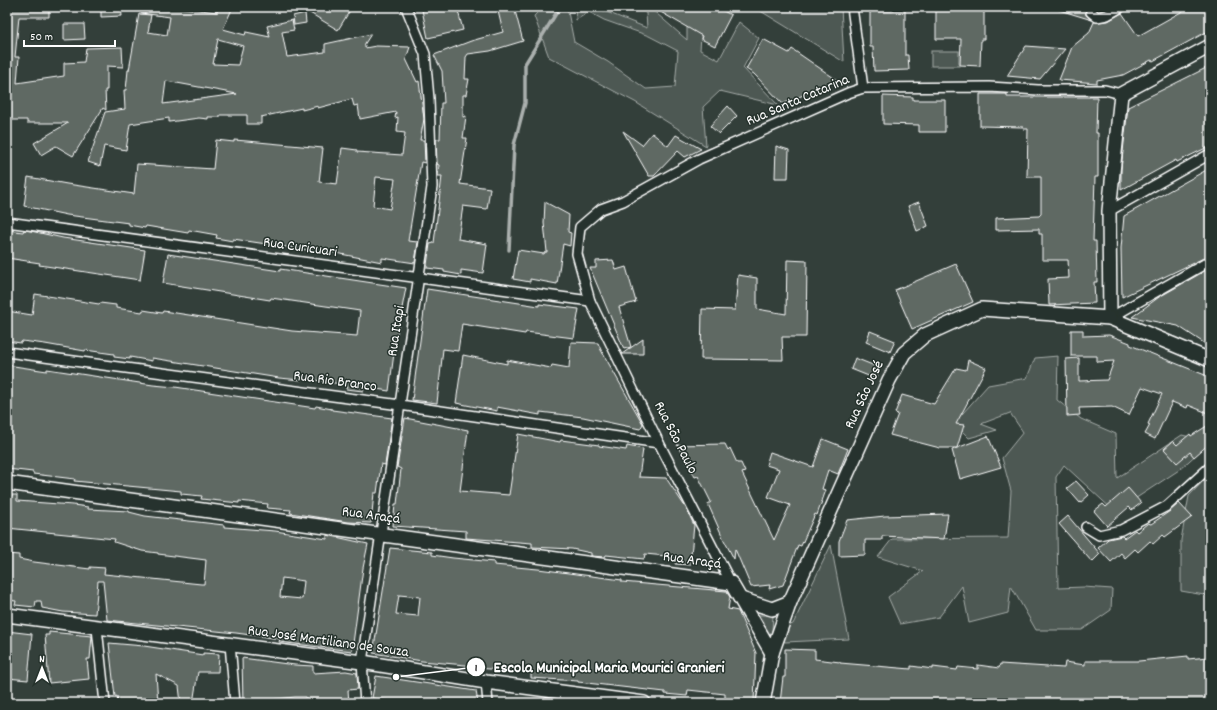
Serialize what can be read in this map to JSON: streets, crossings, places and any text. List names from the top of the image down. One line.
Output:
{"streets":{"street":["Rua Santa Catarina","Rua Curicuari","Rua Itapi","Rua Rio Branco","Rua São José","Rua São Paulo","Rua Araçá","Rua José Martiliano de Souza"]},"crossings":[["Rua Santa Catarina","Rua São Paulo"],["Rua Curicuari","Rua Itapi"],["Rua Curicuari","Rua São Paulo"],["Rua Itapi","Rua Rio Branco"],["Rua Itapi","Rua Araçá"],["Rua Itapi","Rua José Martiliano de Souza"],["Rua Rio Branco","Rua São Paulo"],["Rua São José","Rua São Paulo"],["Rua São Paulo","Rua Araçá"]],"places":["Escola Municipal Maria Mourici Granieri"],"scale_bar":"50 m","north":"top"}
